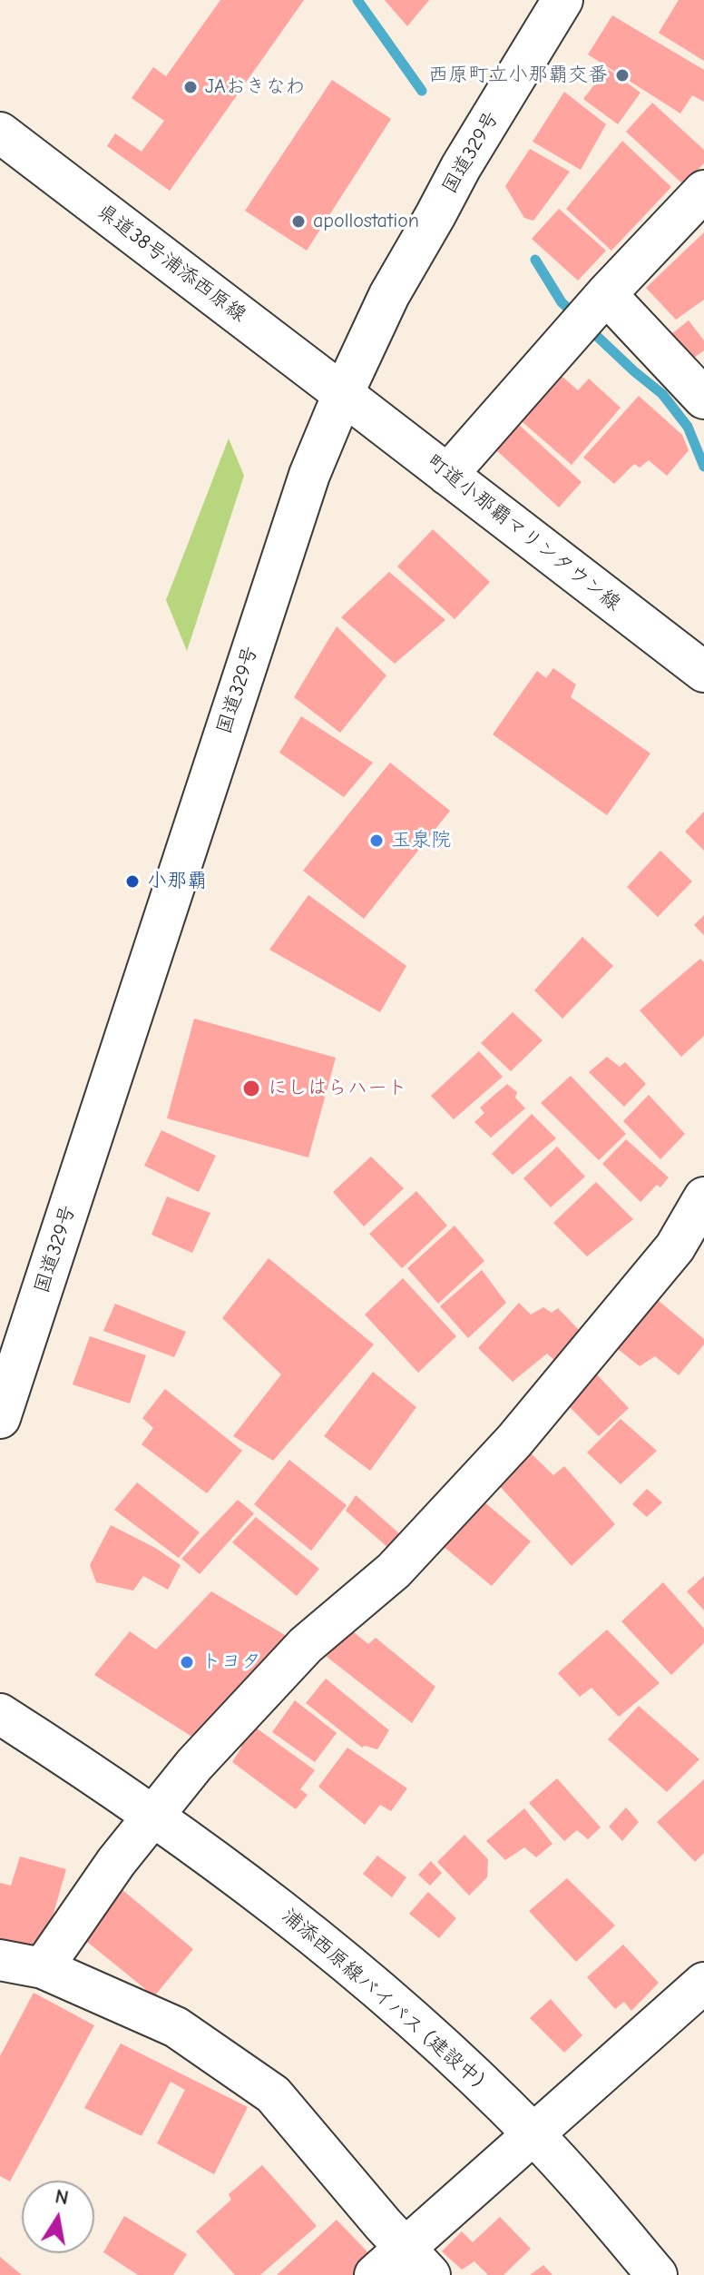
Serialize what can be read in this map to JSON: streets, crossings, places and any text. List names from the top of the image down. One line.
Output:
{"streets":{"main road":["国道329号","県道38号浦添西原線","町道小那覇マリンタウン線","浦添西原線バイパス (建設中)"]},"crossings":[["国道329号","県道38号浦添西原線"],["国道329号","町道小那覇マリンタウン線"],["県道38号浦添西原線","町道小那覇マリンタウン線"]],"places":["西原町立小那覇交番","JAおきなわ","apollostation","玉泉院","小那覇","にしはらハート","トヨタ"],"north":"top"}
